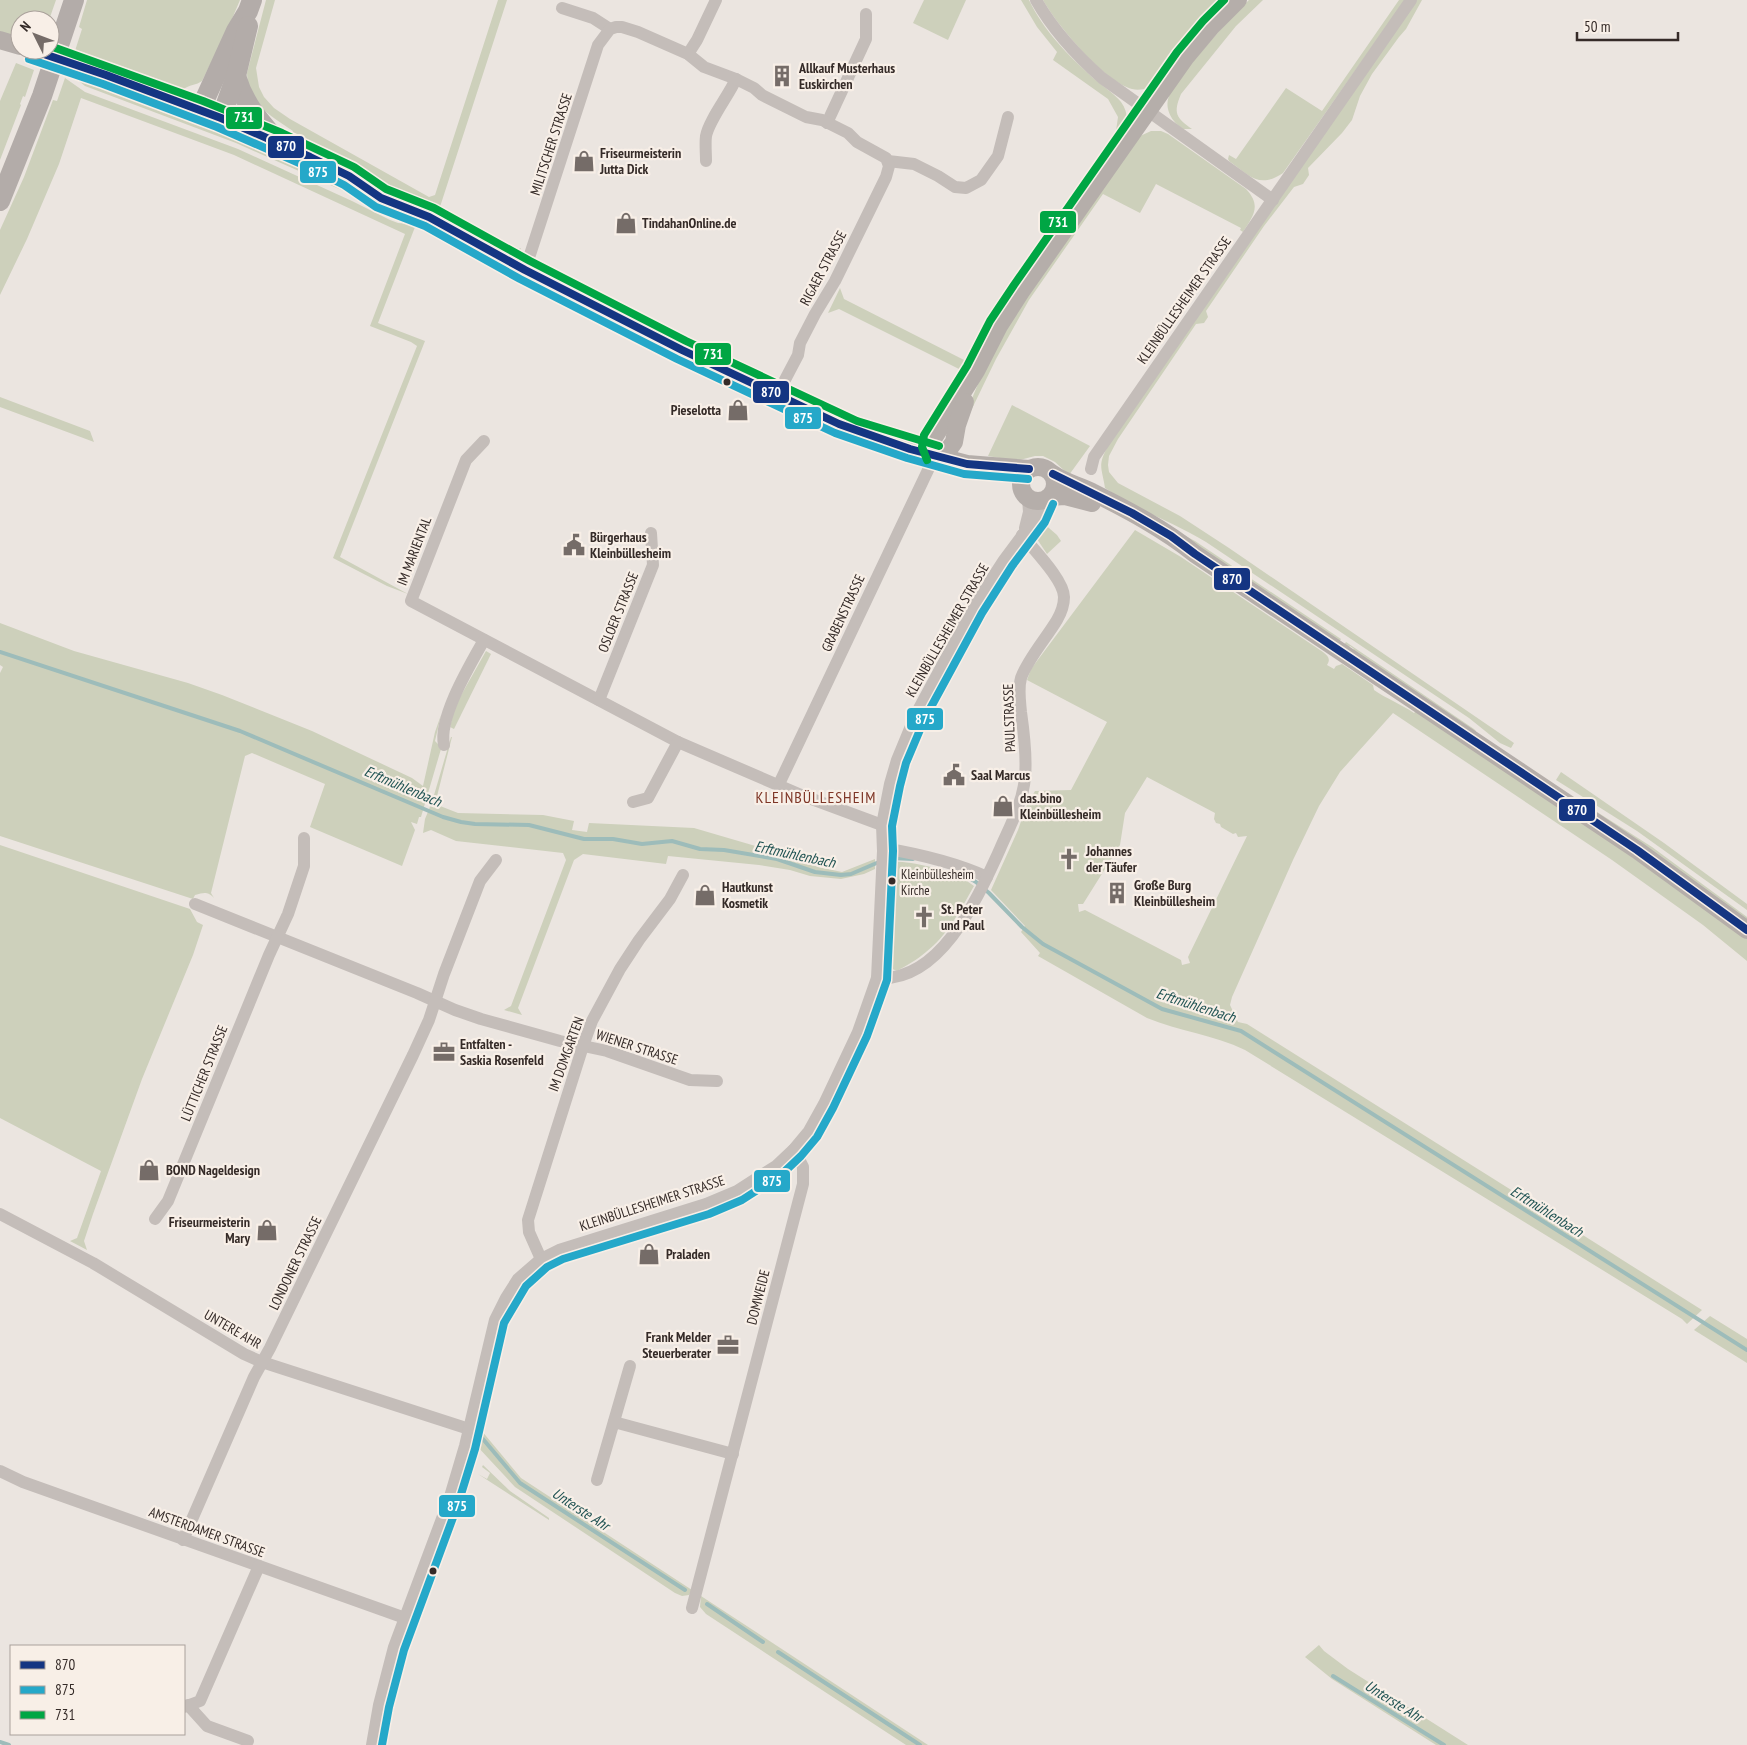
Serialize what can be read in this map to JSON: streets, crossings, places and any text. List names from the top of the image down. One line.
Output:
{"streets":{"street":["MILITSCHER STRASSE","RIGAER STRASSE","KLEINBÜLLESHEIMER STRASSE","IM MARIENTAL","OSLOER STRASSE","GRABENSTRASSE","PAULSTRASSE","WIENER STRASSE","IM DOMGARTEN","LÜTTICHER STRASSE","LONDONER STRASSE","DOMWEIDE","UNTERE AHR","AMSTERDAMER STRASSE"]},"crossings":[["KLEINBÜLLESHEIMER STRASSE","IM MARIENTAL"],["KLEINBÜLLESHEIMER STRASSE","PAULSTRASSE"],["KLEINBÜLLESHEIMER STRASSE","IM DOMGARTEN"],["KLEINBÜLLESHEIMER STRASSE","DOMWEIDE"],["KLEINBÜLLESHEIMER STRASSE","UNTERE AHR"],["KLEINBÜLLESHEIMER STRASSE","AMSTERDAMER STRASSE"],["IM MARIENTAL","OSLOER STRASSE"],["IM MARIENTAL","GRABENSTRASSE"],["WIENER STRASSE","IM DOMGARTEN"],["WIENER STRASSE","LÜTTICHER STRASSE"],["WIENER STRASSE","LONDONER STRASSE"],["LONDONER STRASSE","UNTERE AHR"],["LONDONER STRASSE","AMSTERDAMER STRASSE"]],"districts":["KLEINBÜLLESHEIM"],"water":["Erftmühlenbach","Unterste Ahr"],"places":{"building":["Allkauf Musterhaus Euskirchen","Große Burg Kleinbüllesheim"],"shop":["Friseurmeisterin Jutta Dick","TindahanOnline.de","Pieselotta","das.bino Kleinbüllesheim","Hautkunst Kosmetik","BOND Nageldesign","Friseurmeisterin Mary","Praladen"],"public building":["Bürgerhaus Kleinbüllesheim","Saal Marcus"],"church":["Johannes der Täufer","St. Peter und Paul"],"other":["Kleinbüllesheim Kirche"],"office":["Entfalten - Saskia Rosenfeld","Frank Melder Steuerberater"]},"lines":["transit line 731","transit line 870","transit line 875"],"legend":["870","875","731"],"scale_bar":"50 m","north":"top left"}
